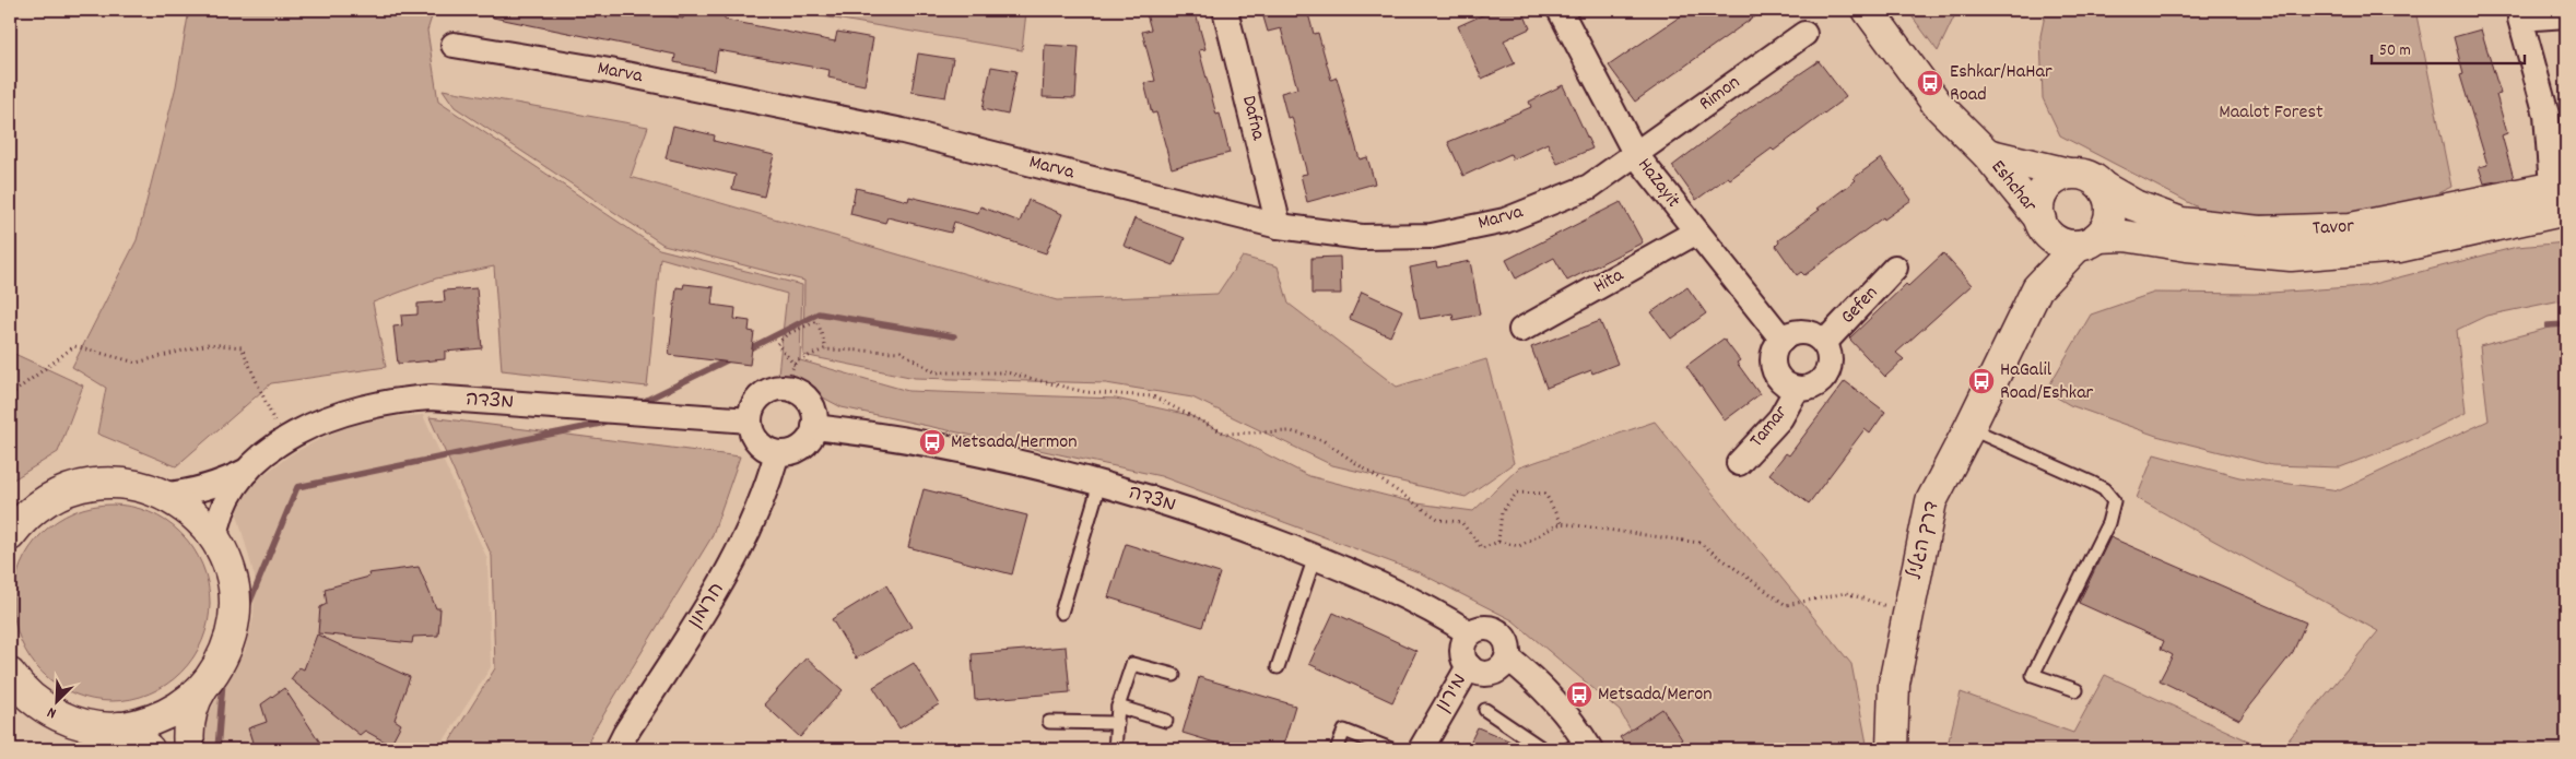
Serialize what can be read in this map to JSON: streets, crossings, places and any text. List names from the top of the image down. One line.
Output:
{"streets":{"street":["Marva","Rimon","Dafna","HaZayit","Eshchar","Tavor","Hita","Gefen","מצדה","Tamar","דרך הגליל","חרמון","מירון"]},"crossings":[["Marva","Rimon"],["Marva","Dafna"],["Marva","HaZayit"],["Rimon","HaZayit"],["HaZayit","Hita"],["HaZayit","Gefen"],["HaZayit","Tamar"],["Eshchar","Tavor"],["Eshchar","דרך הגליל"],["Tavor","דרך הגליל"],["Gefen","Tamar"],["מצדה","חרמון"],["מצדה","מירון"]],"parks":["Maalot Forest"],"places":{"bus stop":["Eshkar/HaHar Road","HaGalil Road/Eshkar","Metsada/Hermon","Metsada/Meron"]},"scale_bar":"50 m","north":"bottom left"}
